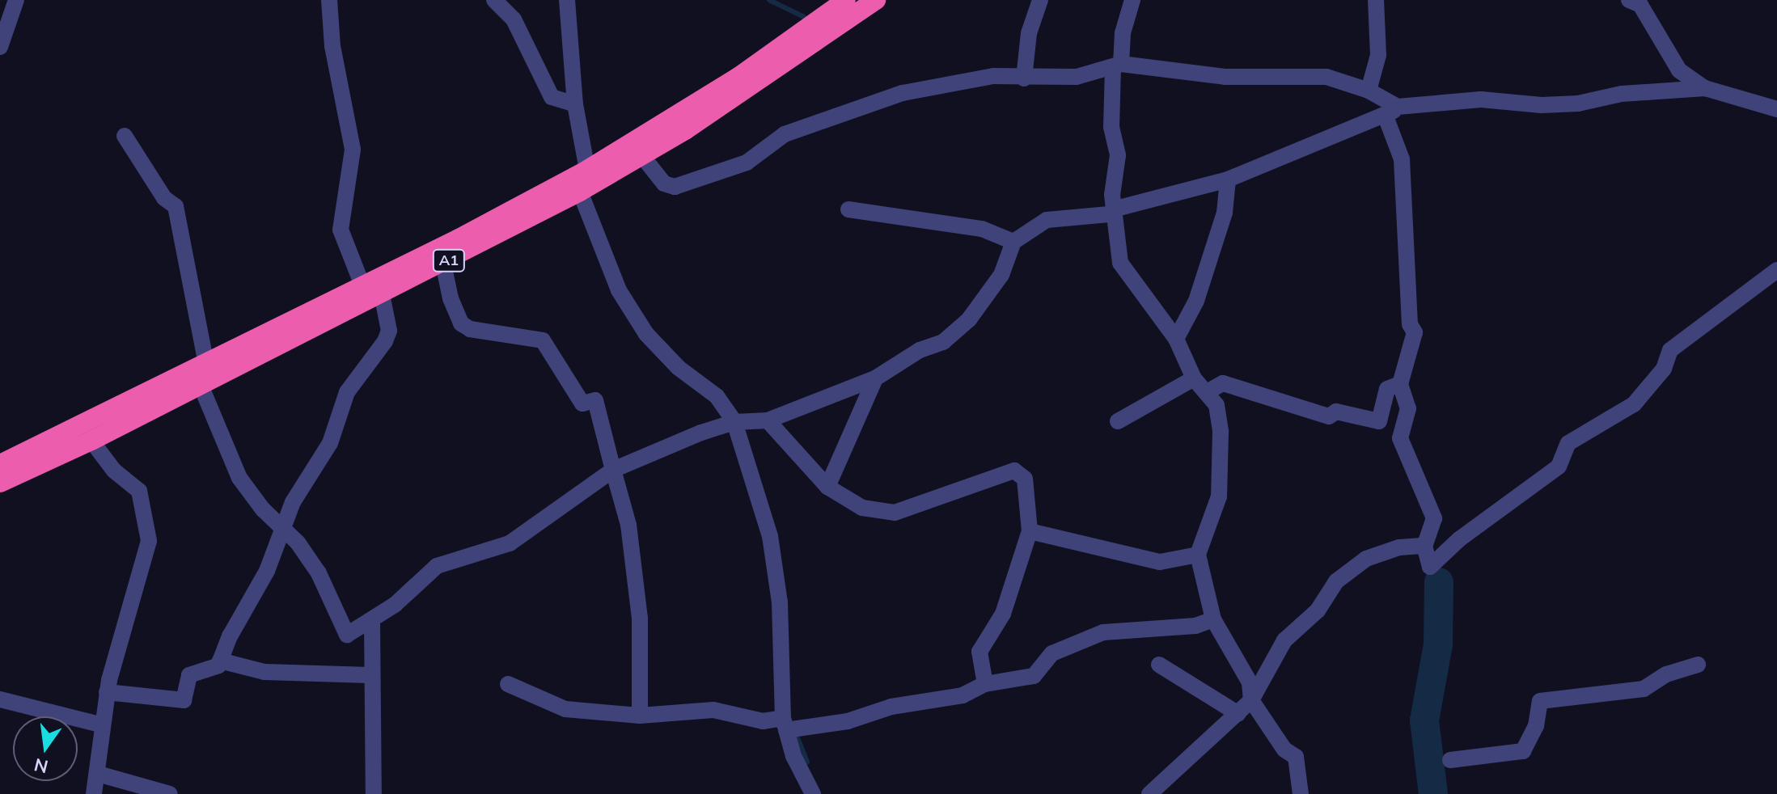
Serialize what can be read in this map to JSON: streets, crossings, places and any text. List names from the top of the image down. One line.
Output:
{"streets":{"highway":["A1"]},"north":"bottom"}
